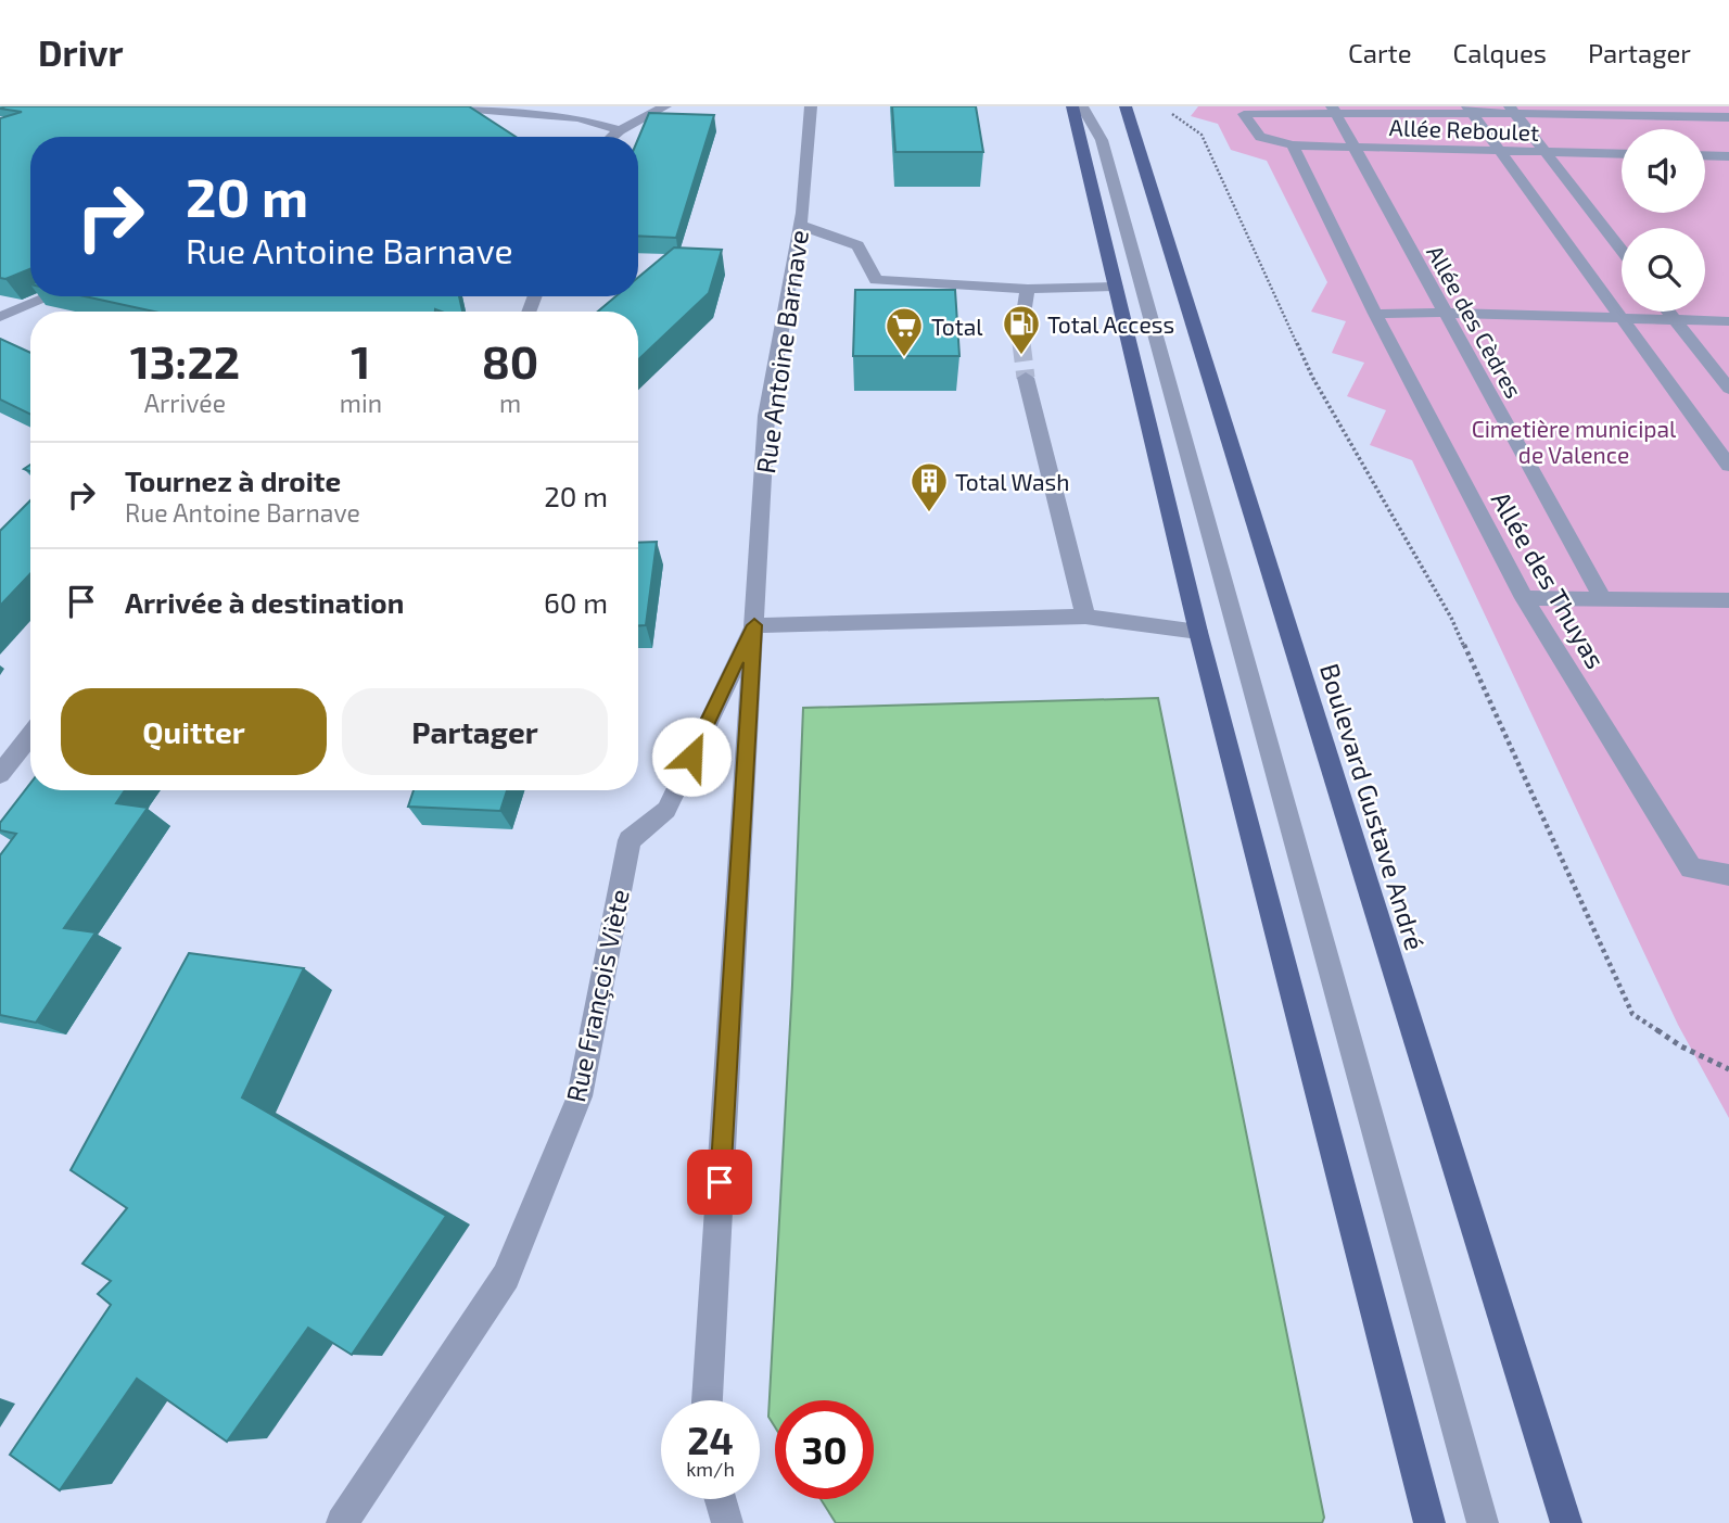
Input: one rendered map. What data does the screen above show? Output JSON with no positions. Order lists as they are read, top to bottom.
{
  "streets": {
    "main road": ["Boulevard Gustave André"],
    "street": [
      "Allée Reboulet",
      "Allée des Cèdres",
      "Rue Antoine Barnave",
      "Allée des Thuyas",
      "Rue François Viète"
    ]
  },
  "crossings": [
    ["Allée Reboulet", "Allée des Cèdres"],
    ["Allée Reboulet", "Allée des Thuyas"],
    ["Rue Antoine Barnave", "Rue François Viète"]
  ],
  "parks": ["Cimetière municipal de Valence"],
  "places": {
    "fuel station": ["Total Access"],
    "supermarket": ["Total"],
    "building": ["Total Wash"]
  },
  "page": {
    "header": "Drivr",
    "nav": ["Carte", "Calques", "Partager"],
    "turn": ["20 m", "Rue Antoine Barnave"],
    "eta": [
      "13:22",
      "Arrivée",
      "1",
      "min",
      "80",
      "m"
    ],
    "list": [
      {
        "name": "Tournez à droite",
        "note": "Rue Antoine Barnave",
        "value": "20 m"
      },
      {
        "name": "Arrivée à destination",
        "value": "60 m"
      }
    ],
    "buttons": ["Quitter", "Partager"],
    "speed": "24 km/h",
    "limit": "30"
  }
}
